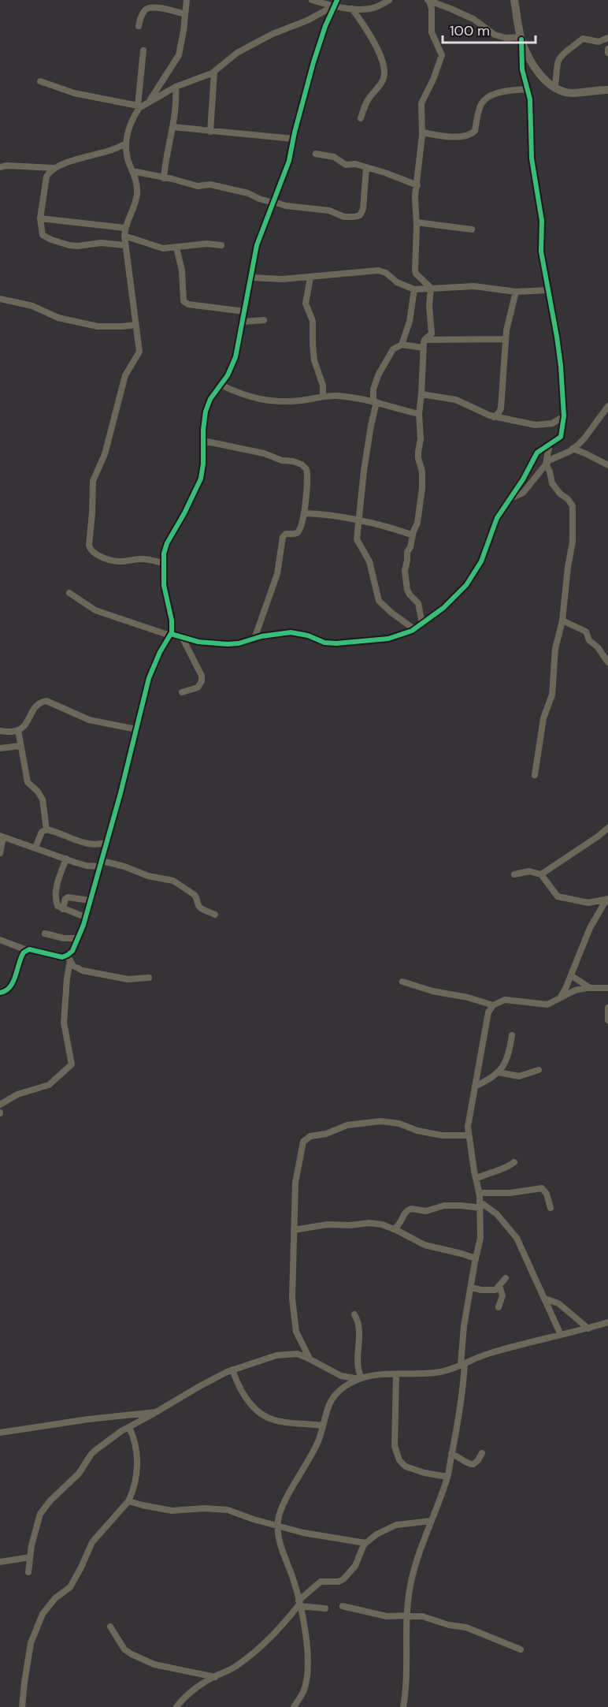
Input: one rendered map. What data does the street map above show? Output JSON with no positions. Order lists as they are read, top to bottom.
{
  "scale_bar": "100 m"
}
